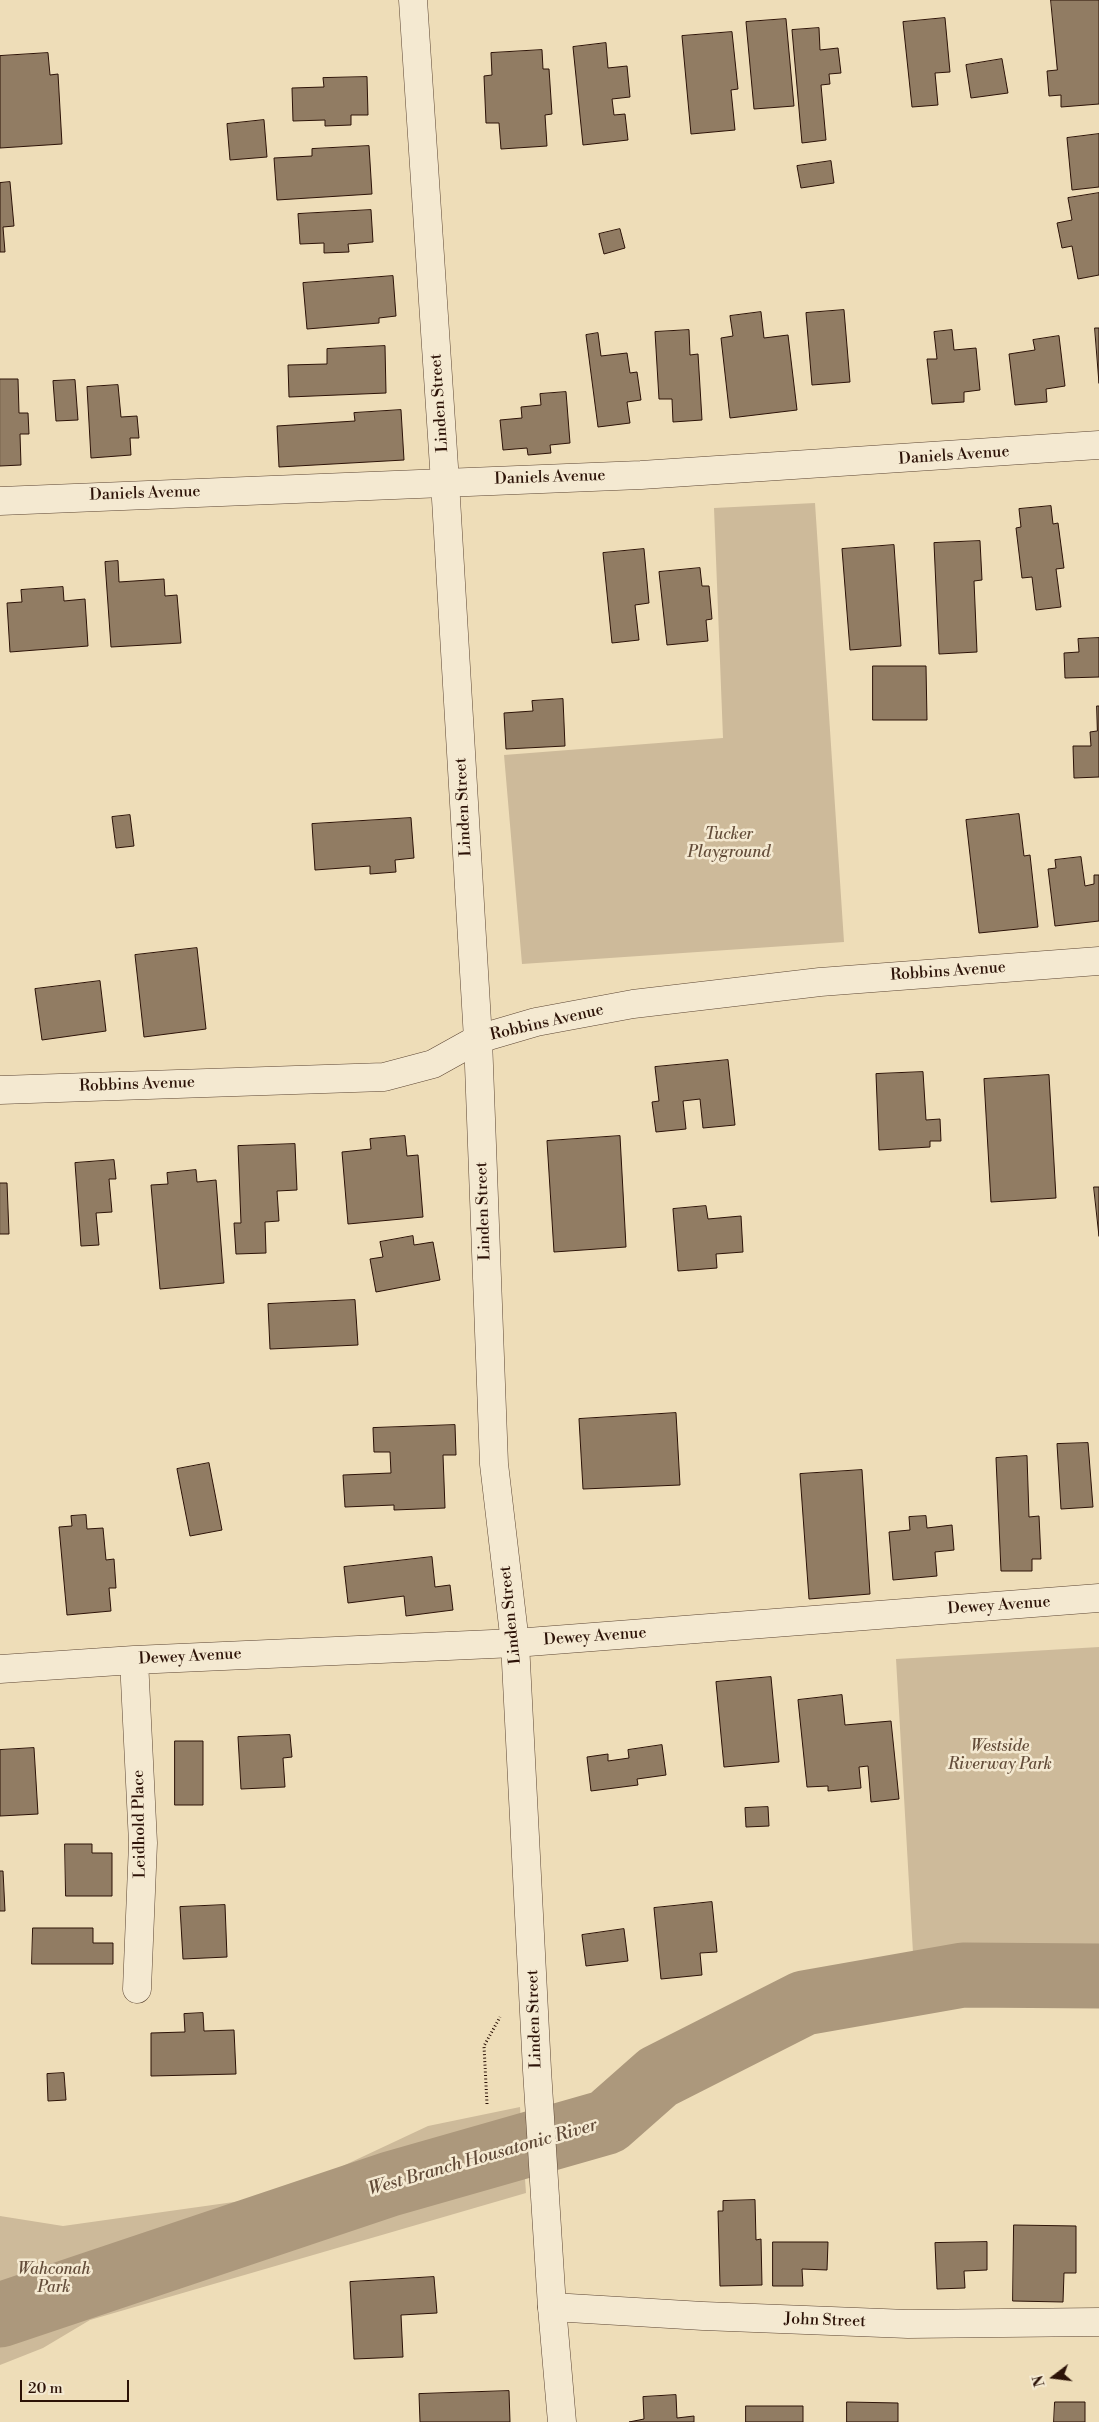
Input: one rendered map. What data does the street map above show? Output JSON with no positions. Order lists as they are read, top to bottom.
{
  "streets": {
    "street": [
      "Linden Street",
      "Daniels Avenue",
      "Robbins Avenue",
      "Dewey Avenue",
      "Leidhold Place",
      "John Street"
    ]
  },
  "crossings": [
    ["Linden Street", "Daniels Avenue"],
    ["Linden Street", "Robbins Avenue"],
    ["Linden Street", "Dewey Avenue"],
    ["Linden Street", "John Street"],
    ["Dewey Avenue", "Leidhold Place"]
  ],
  "water": ["West Branch Housatonic River"],
  "parks": ["Tucker Playground", "Westside Riverway Park", "Wahconah Park"],
  "scale_bar": "20 m",
  "north": "left"
}
